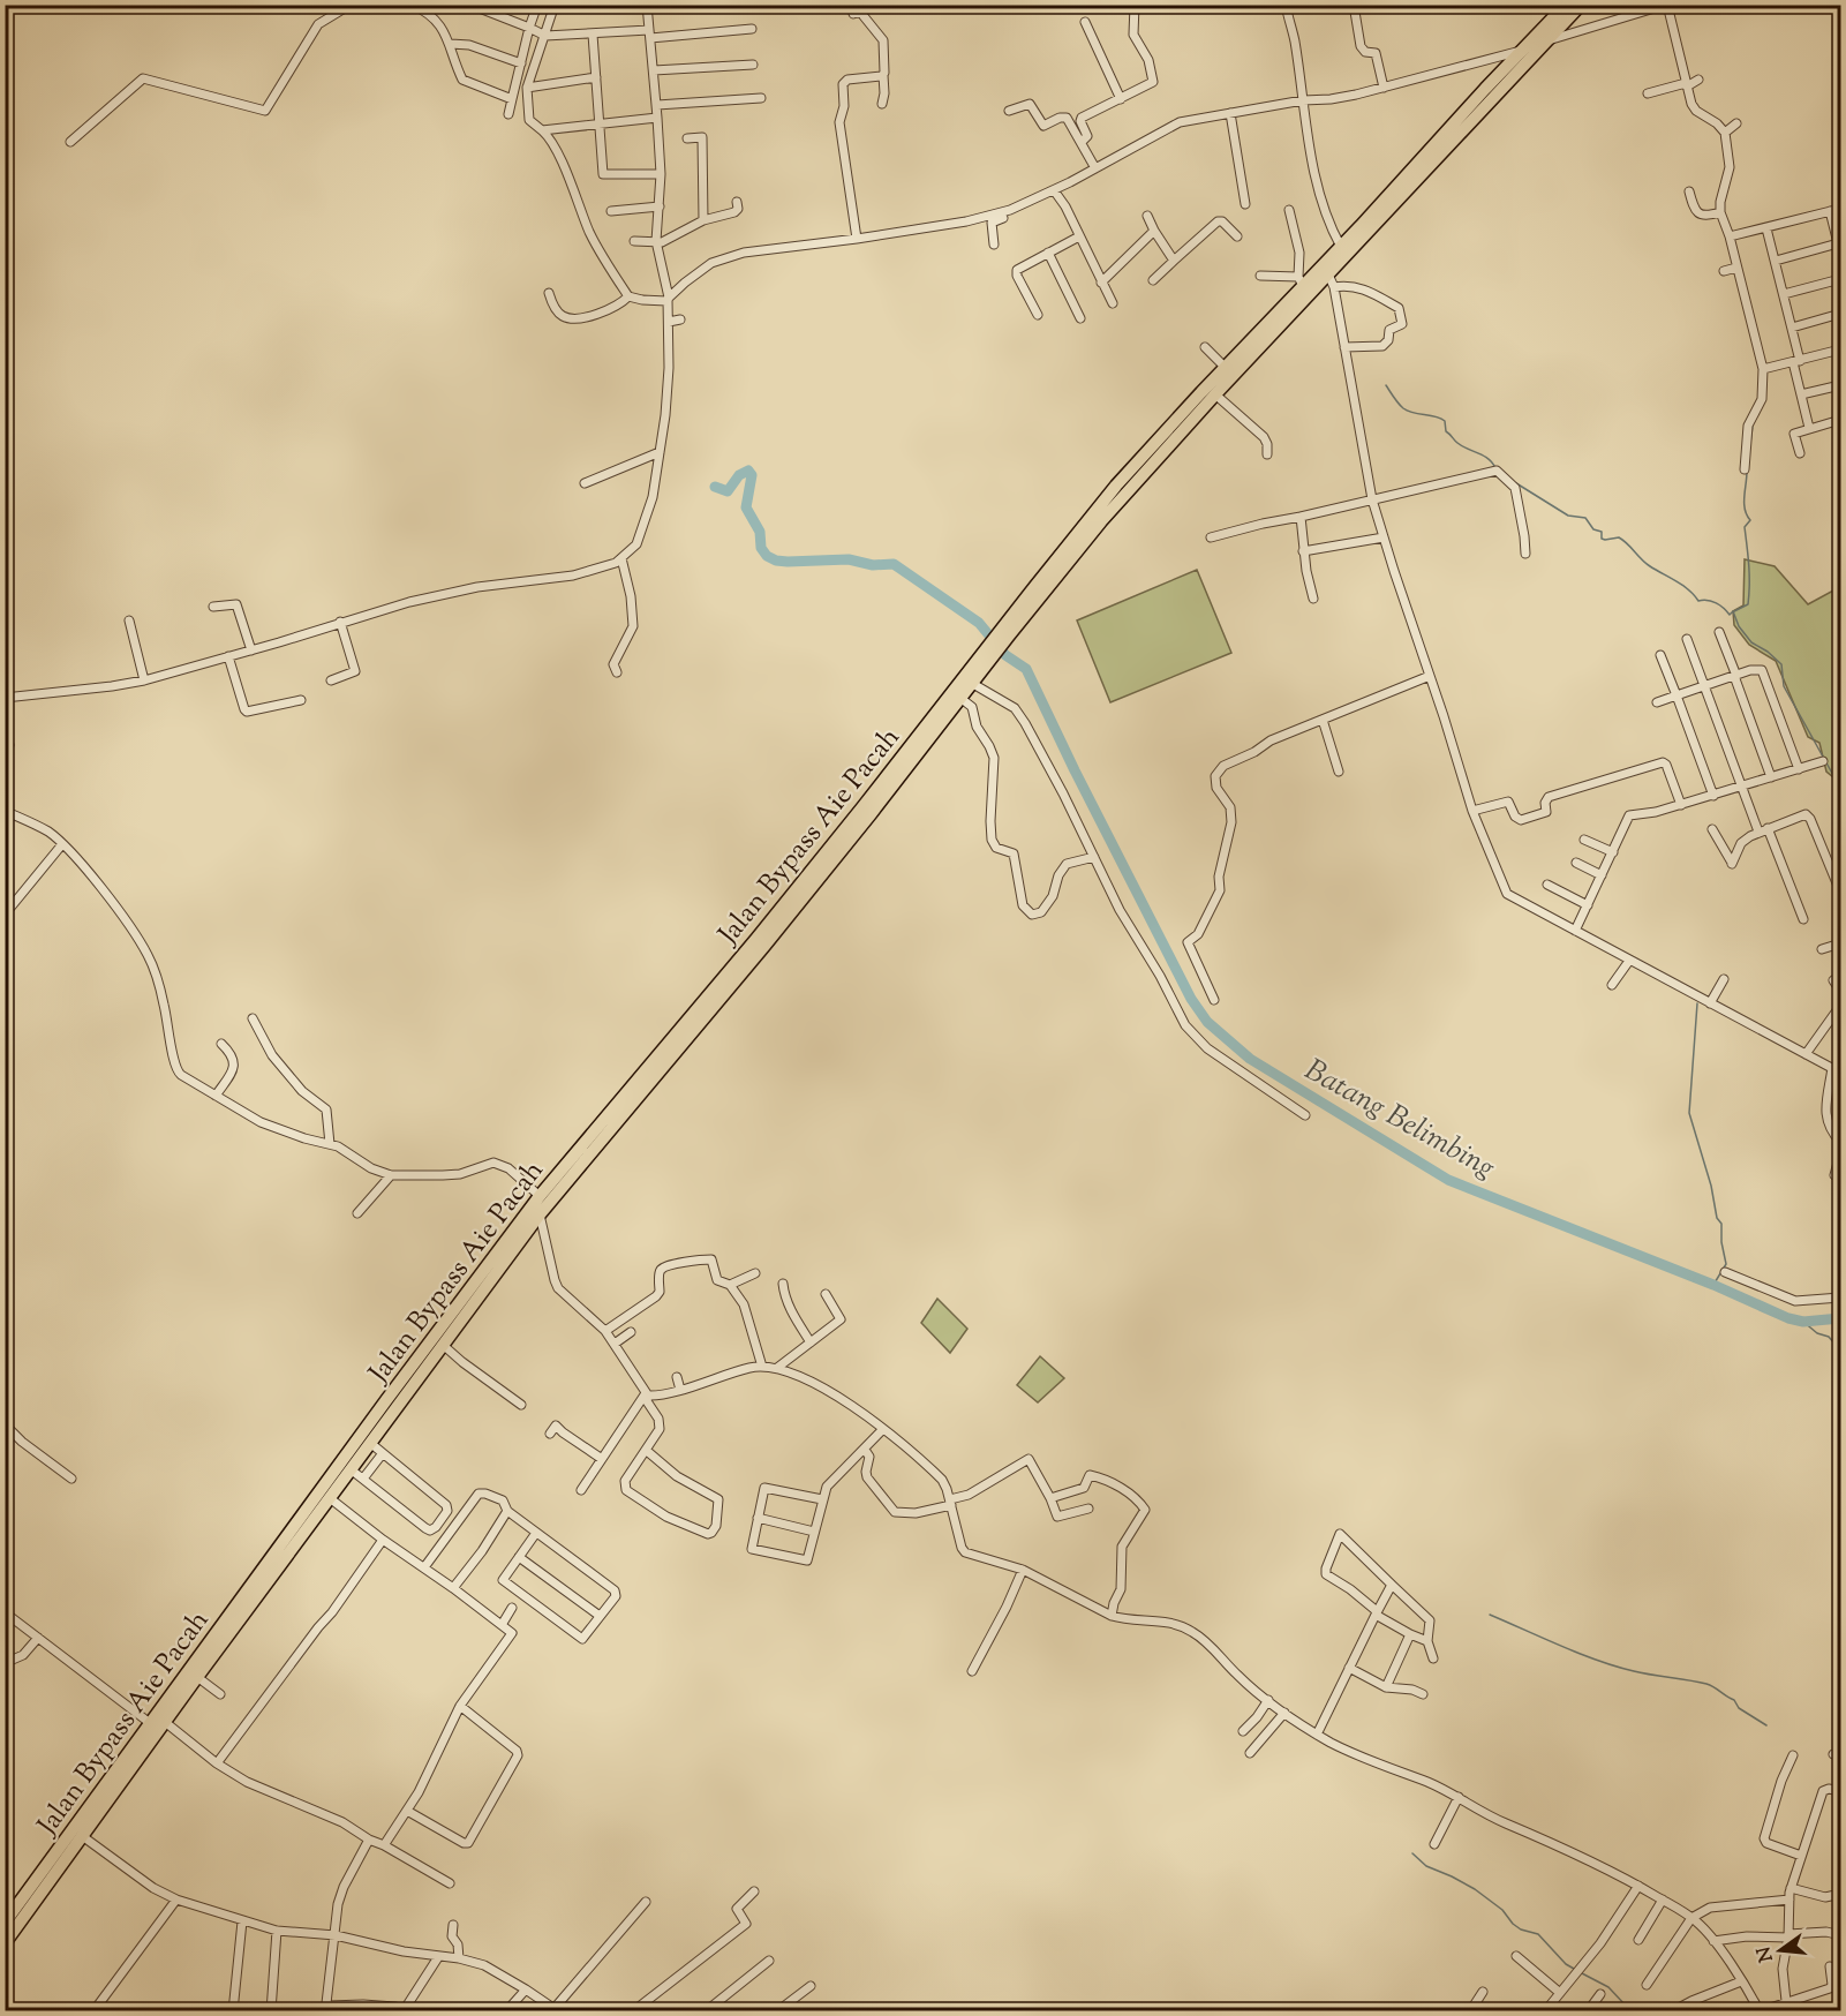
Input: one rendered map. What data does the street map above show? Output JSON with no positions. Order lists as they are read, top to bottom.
{
  "streets": {
    "highway": ["Jalan Bypass Aie Pacah"]
  },
  "water": ["Batang Belimbing"],
  "north": "left"
}
